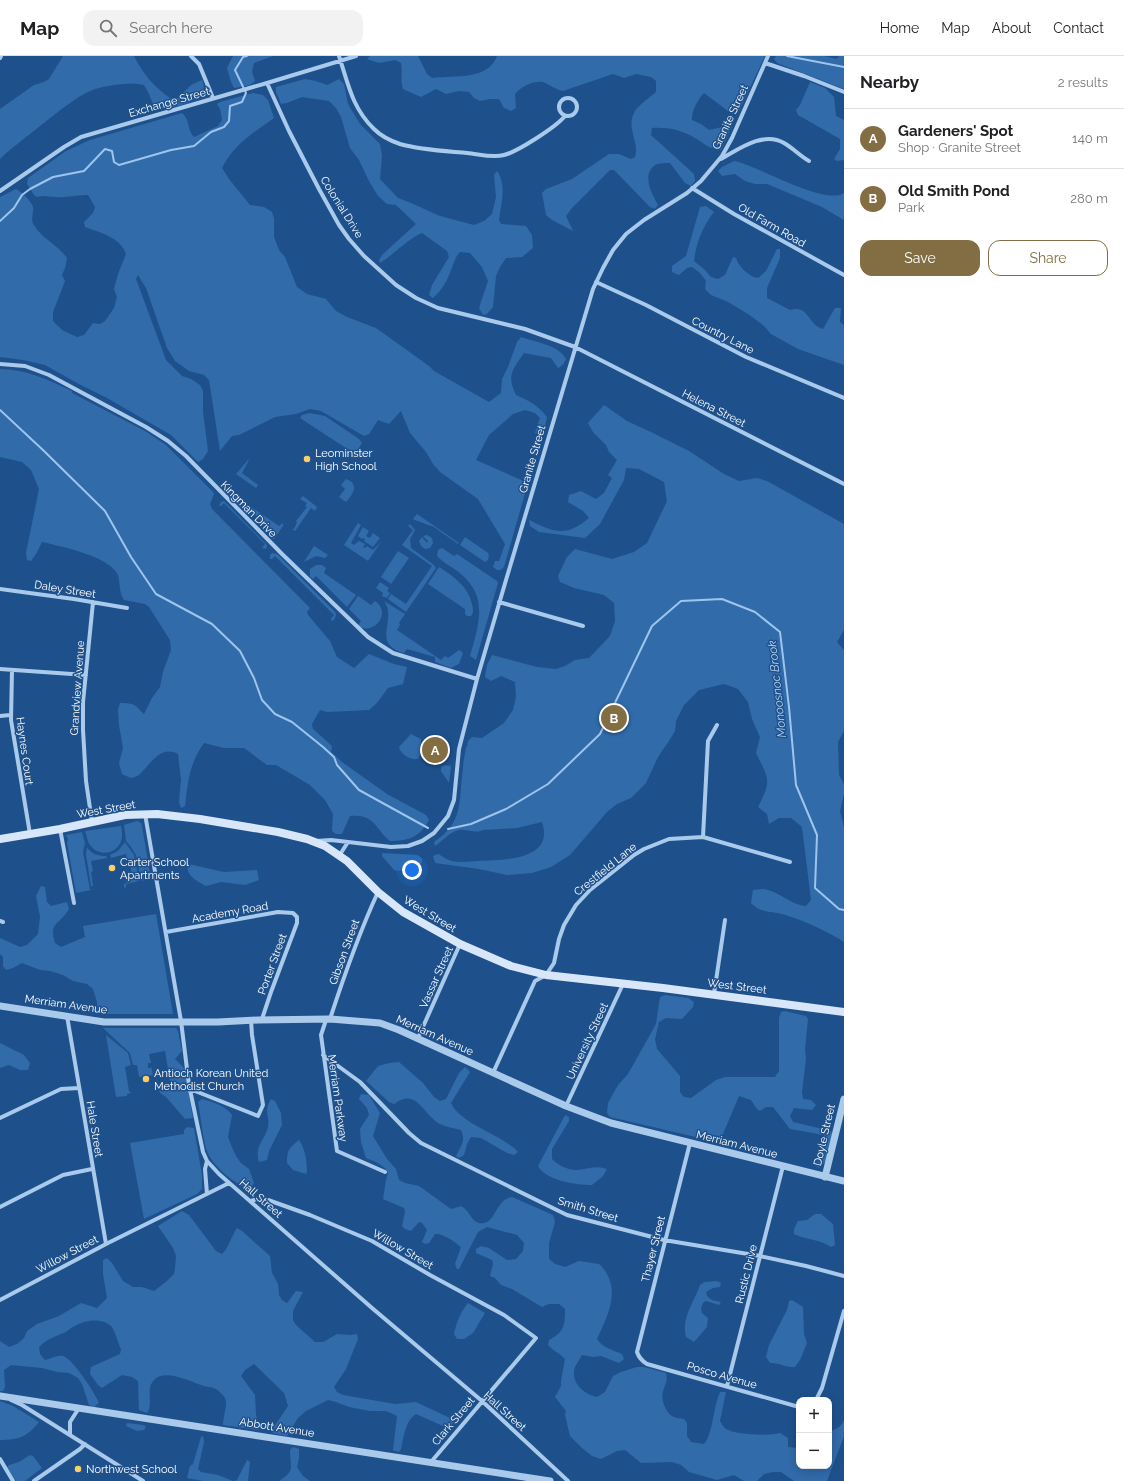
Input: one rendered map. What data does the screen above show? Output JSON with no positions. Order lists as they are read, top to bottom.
{
  "streets": {
    "main road": ["West Street"],
    "street": [
      "Exchange Street",
      "Granite Street",
      "Colonial Drive",
      "Old Farm Road",
      "Country Lane",
      "Helena Street",
      "Kingman Drive",
      "Daley Street",
      "Grandview Avenue",
      "Haynes Court",
      "Crestfield Lane",
      "Academy Road",
      "Gibson Street",
      "Porter Street",
      "Vassar Street",
      "Merriam Avenue",
      "University Street",
      "Merriam Parkway",
      "Hale Street",
      "Doyle Street",
      "Hall Street",
      "Smith Street",
      "Willow Street",
      "Thayer Street",
      "Rustic Drive",
      "Posco Avenue",
      "Clark Street",
      "Abbott Avenue"
    ]
  },
  "crossings": [
    ["Exchange Street", "Colonial Drive"],
    ["Granite Street", "Colonial Drive"],
    ["Granite Street", "Old Farm Road"],
    ["Granite Street", "Country Lane"],
    ["Granite Street", "Helena Street"],
    ["Granite Street", "Kingman Drive"],
    ["Granite Street", "West Street"],
    ["Colonial Drive", "Helena Street"],
    ["Daley Street", "Grandview Avenue"],
    ["Grandview Avenue", "West Street"],
    ["Haynes Court", "West Street"],
    ["West Street", "Crestfield Lane"],
    ["West Street", "Gibson Street"],
    ["West Street", "Vassar Street"],
    ["West Street", "University Street"],
    ["West Street", "Hall Street"],
    ["Academy Road", "Porter Street"],
    ["Academy Road", "Hall Street"],
    ["Gibson Street", "Merriam Avenue"],
    ["Gibson Street", "Merriam Parkway"],
    ["Porter Street", "Merriam Avenue"],
    ["Vassar Street", "Merriam Avenue"],
    ["Merriam Avenue", "University Street"],
    ["Merriam Avenue", "Merriam Parkway"],
    ["Merriam Avenue", "Hale Street"],
    ["Merriam Avenue", "Doyle Street"],
    ["Merriam Avenue", "Hall Street"],
    ["Merriam Avenue", "Thayer Street"],
    ["Merriam Avenue", "Rustic Drive"],
    ["Merriam Parkway", "Smith Street"],
    ["Hale Street", "Willow Street"],
    ["Hall Street", "Willow Street"],
    ["Hall Street", "Clark Street"],
    ["Smith Street", "Thayer Street"],
    ["Smith Street", "Rustic Drive"],
    ["Willow Street", "Clark Street"],
    ["Thayer Street", "Posco Avenue"],
    ["Rustic Drive", "Posco Avenue"],
    ["Clark Street", "Abbott Avenue"]
  ],
  "water": ["Monoosnoc Brook"],
  "places": [
    "Leominster High School",
    "Carter School Apartments",
    "Antioch Korean United Methodist Church",
    "Northwest School"
  ],
  "page": {
    "header": "Map",
    "search": "Search here",
    "nav": [
      "Home",
      "Map",
      "About",
      "Contact"
    ],
    "heading": ["Nearby", "2 results"],
    "list": [
      {
        "mark": "A",
        "name": "Gardeners' Spot",
        "note": "Shop · Granite Street",
        "value": "140 m"
      },
      {
        "mark": "B",
        "name": "Old Smith Pond",
        "note": "Park",
        "value": "280 m"
      }
    ],
    "buttons": ["Save", "Share"],
    "pins": ["B", "A"],
    "map_buttons": ["+", "−"]
  }
}
